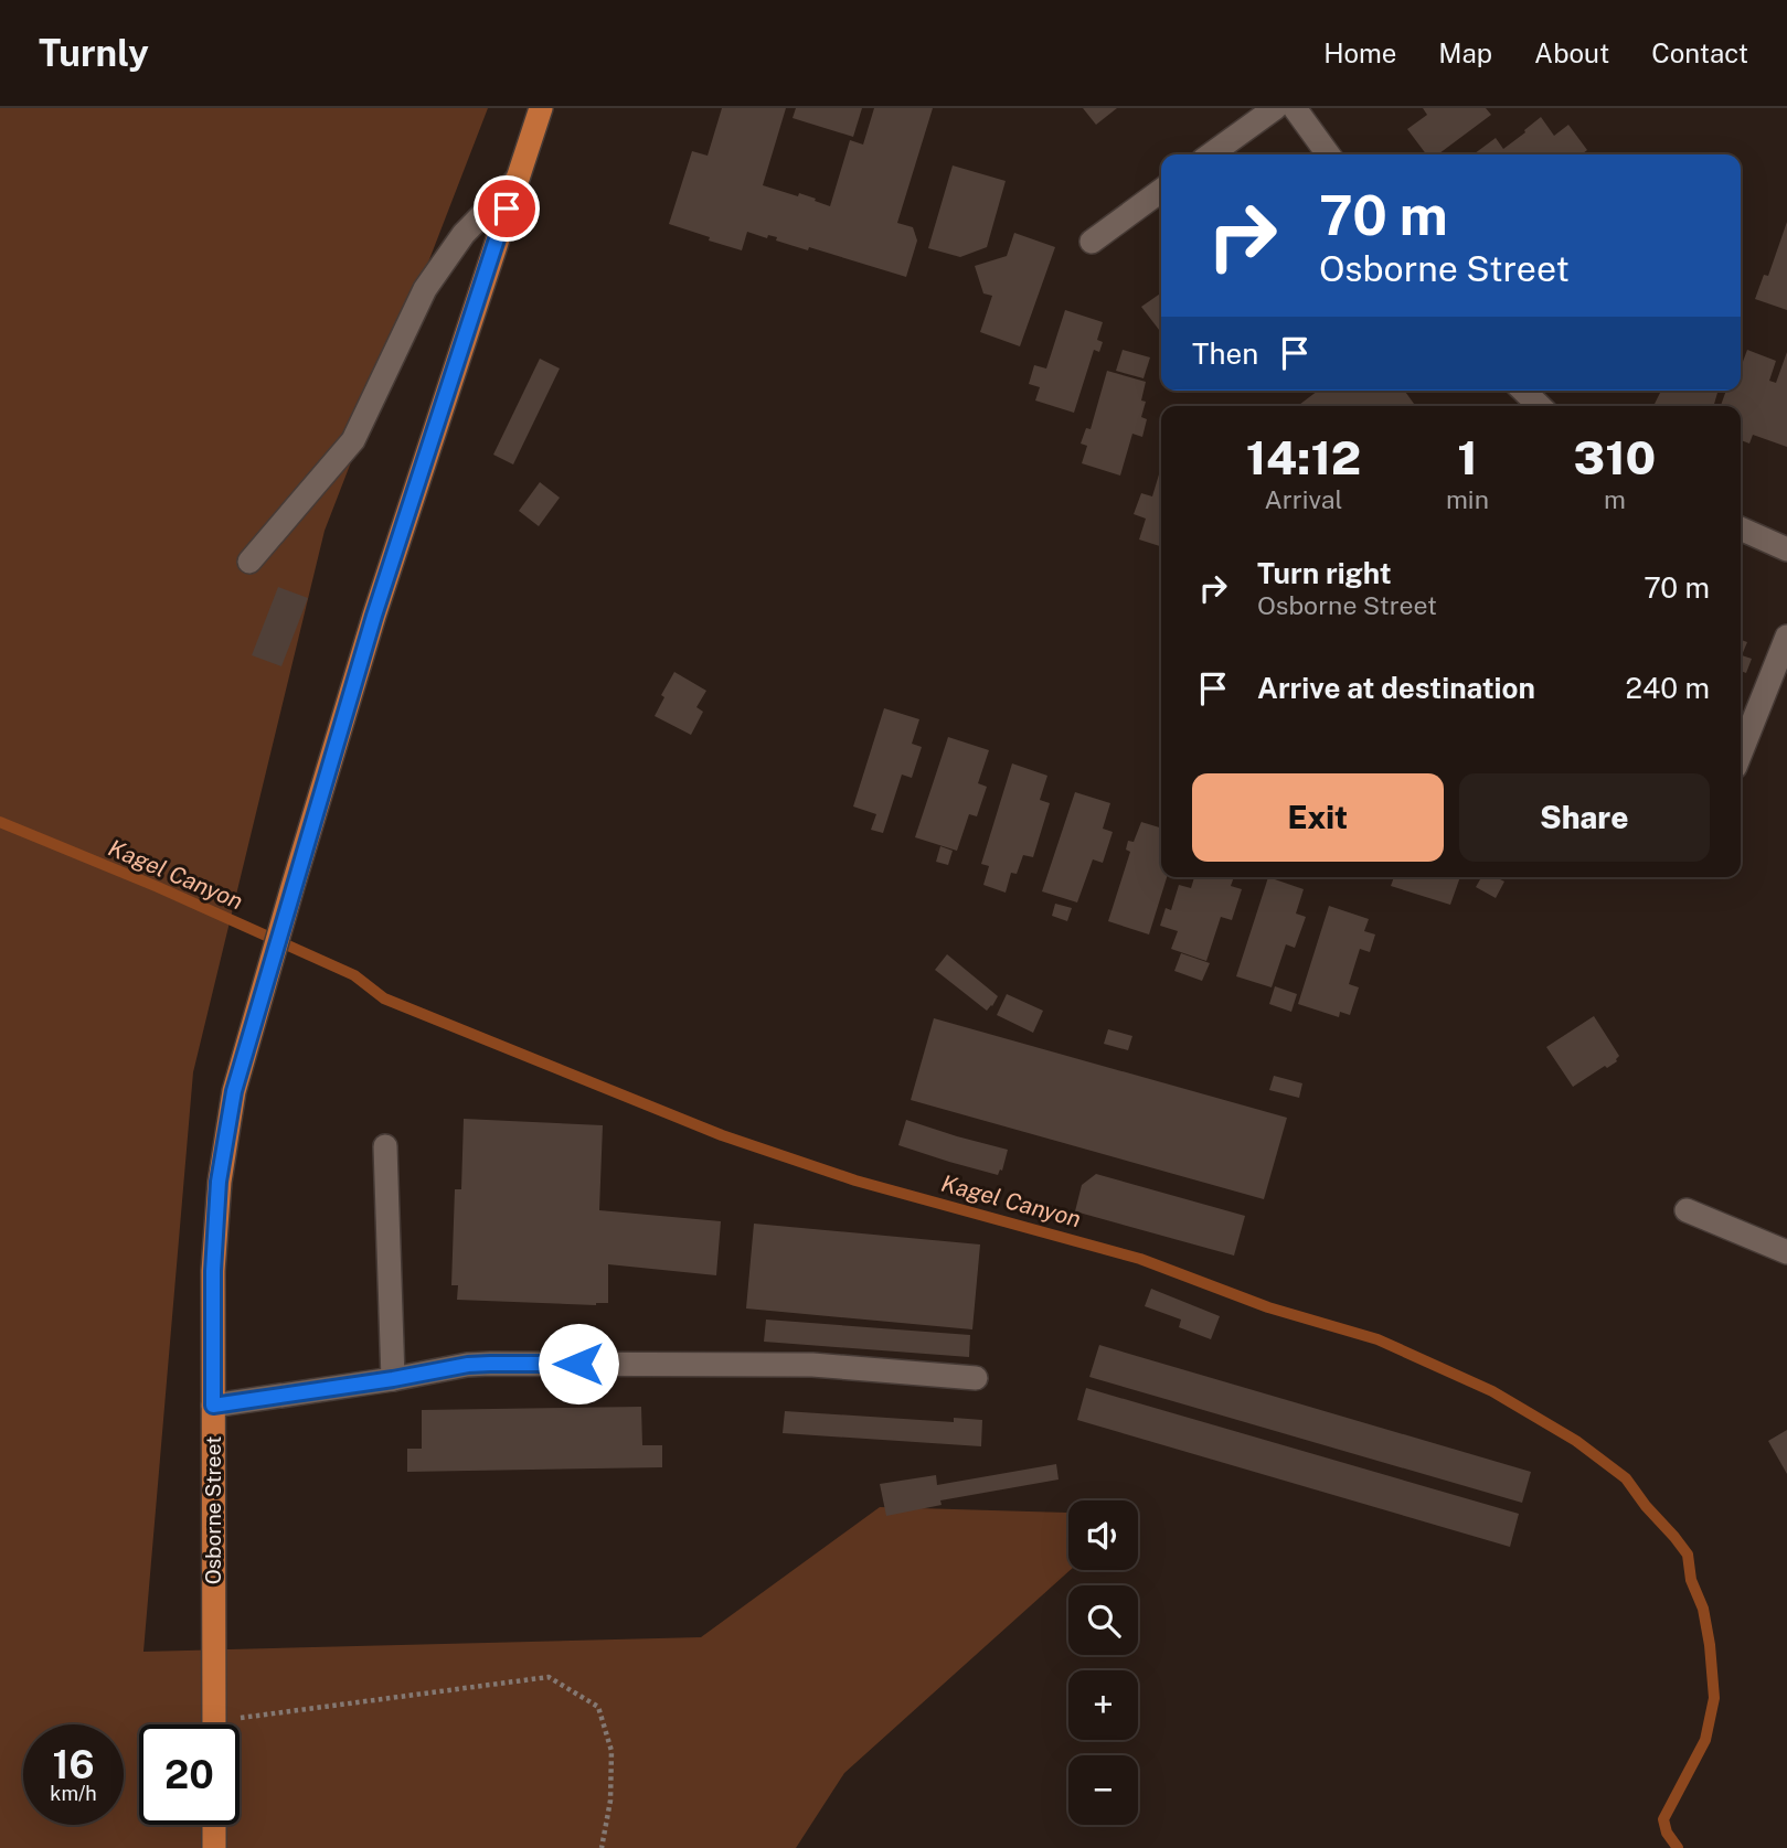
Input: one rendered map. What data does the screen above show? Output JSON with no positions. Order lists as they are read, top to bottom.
{
  "streets": {
    "main road": ["Osborne Street"]
  },
  "water": ["Kagel Canyon"],
  "page": {
    "header": "Turnly",
    "nav": [
      "Home",
      "Map",
      "About",
      "Contact"
    ],
    "turn": ["70 m", "Osborne Street"],
    "then": "Then",
    "eta": [
      "14:12",
      "Arrival",
      "1",
      "min",
      "310",
      "m"
    ],
    "list": [
      {
        "name": "Turn right",
        "note": "Osborne Street",
        "value": "70 m"
      },
      {
        "name": "Arrive at destination",
        "value": "240 m"
      }
    ],
    "buttons": ["Exit", "Share"],
    "map_buttons": ["+", "−"],
    "speed": "16 km/h",
    "limit": "20"
  }
}
